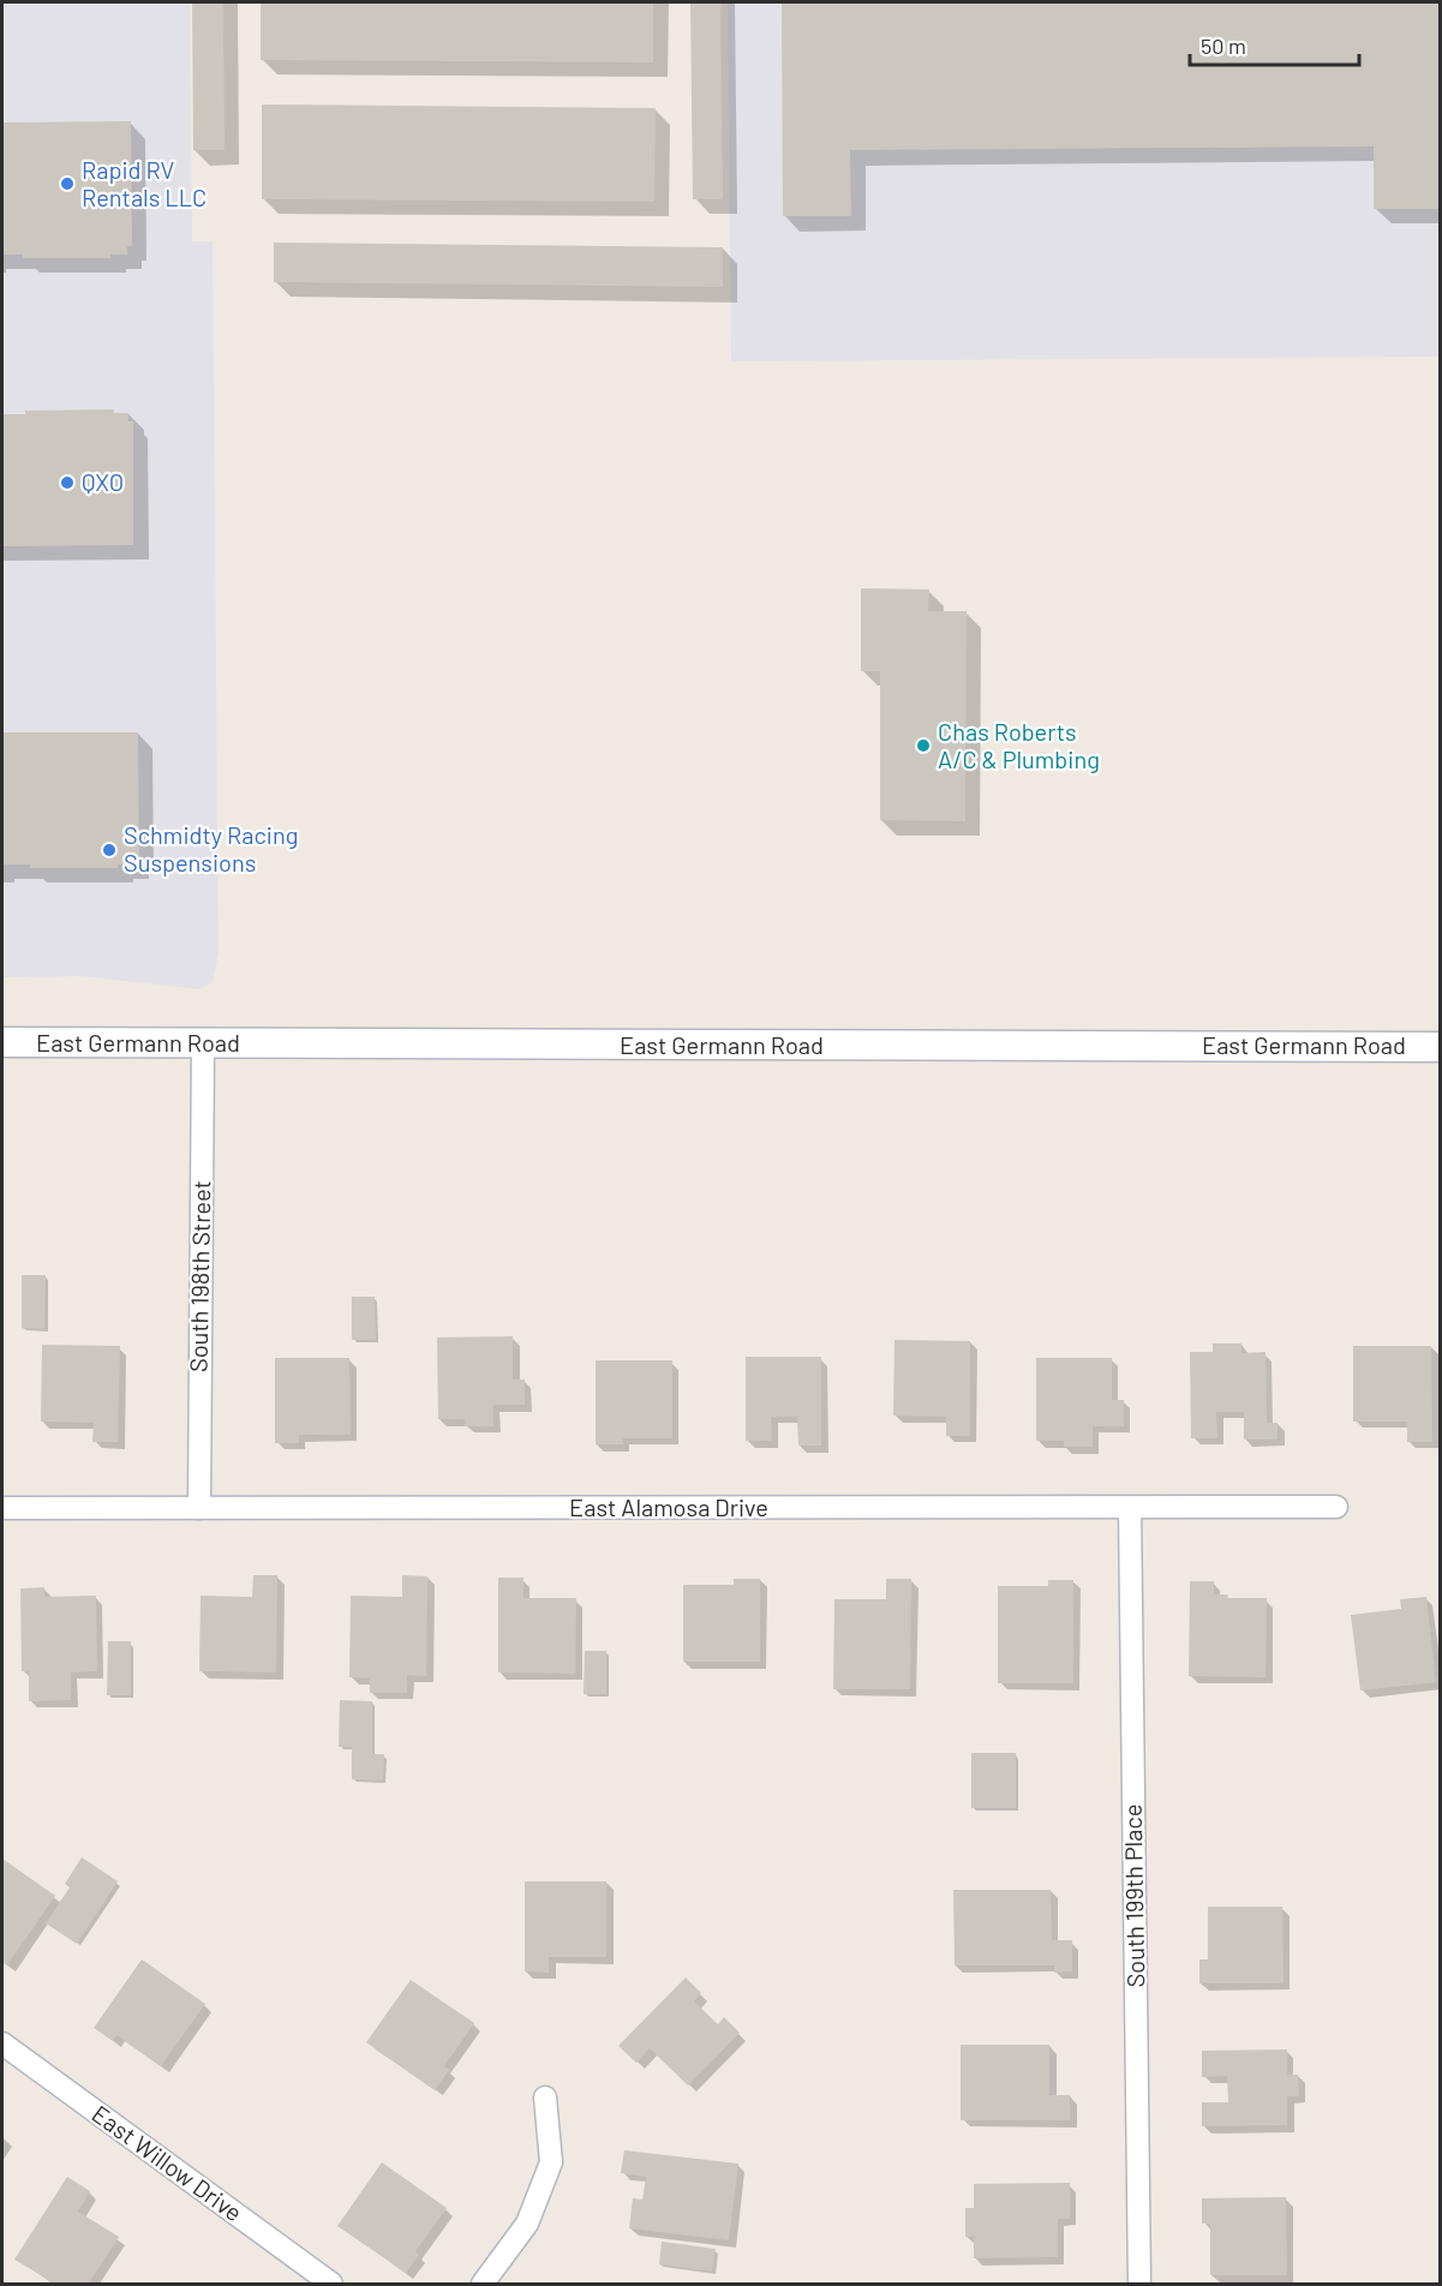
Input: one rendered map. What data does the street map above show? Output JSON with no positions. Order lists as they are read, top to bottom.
{
  "streets": {
    "street": [
      "East Germann Road",
      "South 198th Street",
      "East Alamosa Drive",
      "South 199th Place",
      "East Willow Drive"
    ]
  },
  "crossings": [
    ["East Germann Road", "South 198th Street"],
    ["South 198th Street", "East Alamosa Drive"],
    ["East Alamosa Drive", "South 199th Place"]
  ],
  "places": [
    "Rapid RV Rentals LLC",
    "QXO",
    "Chas Roberts A/C & Plumbing",
    "Schmidty Racing Suspensions"
  ],
  "scale_bar": "50 m"
}
